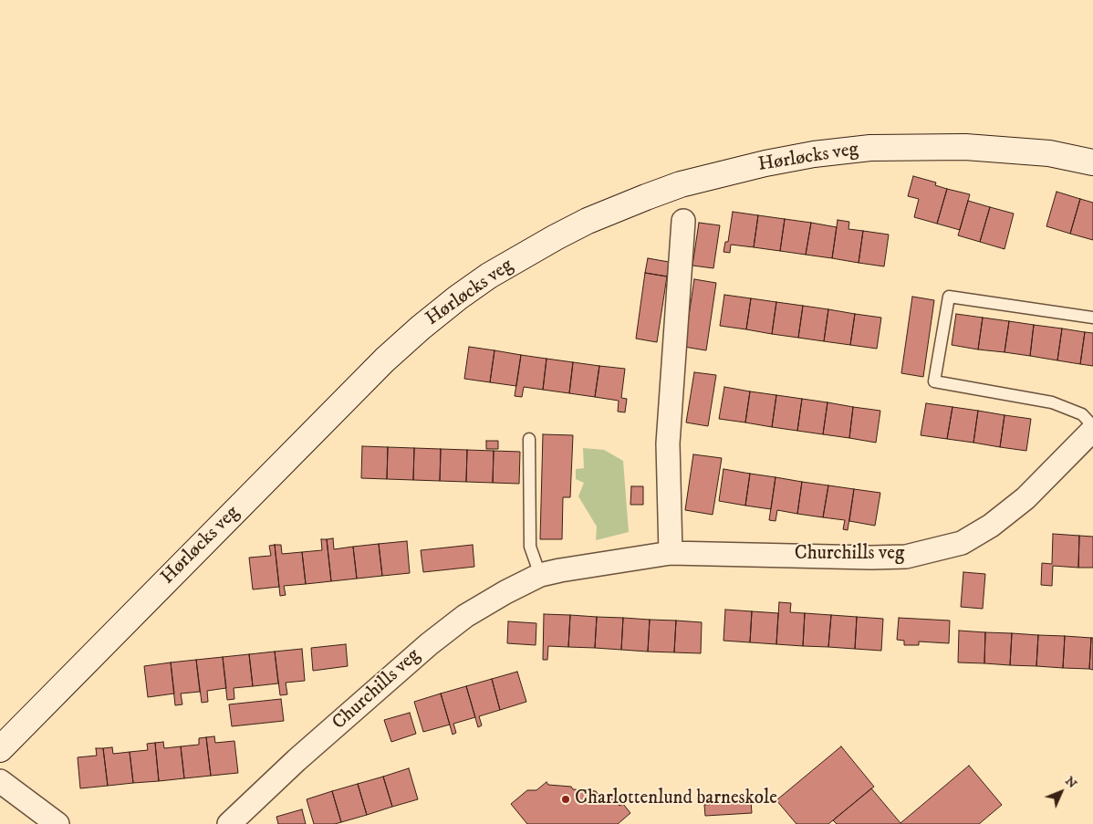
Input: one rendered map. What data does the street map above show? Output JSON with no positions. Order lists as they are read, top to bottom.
{
  "streets": {
    "street": ["Hørløcks veg", "Churchills veg"]
  },
  "places": ["Charlottenlund barneskole"],
  "north": "top right"
}
